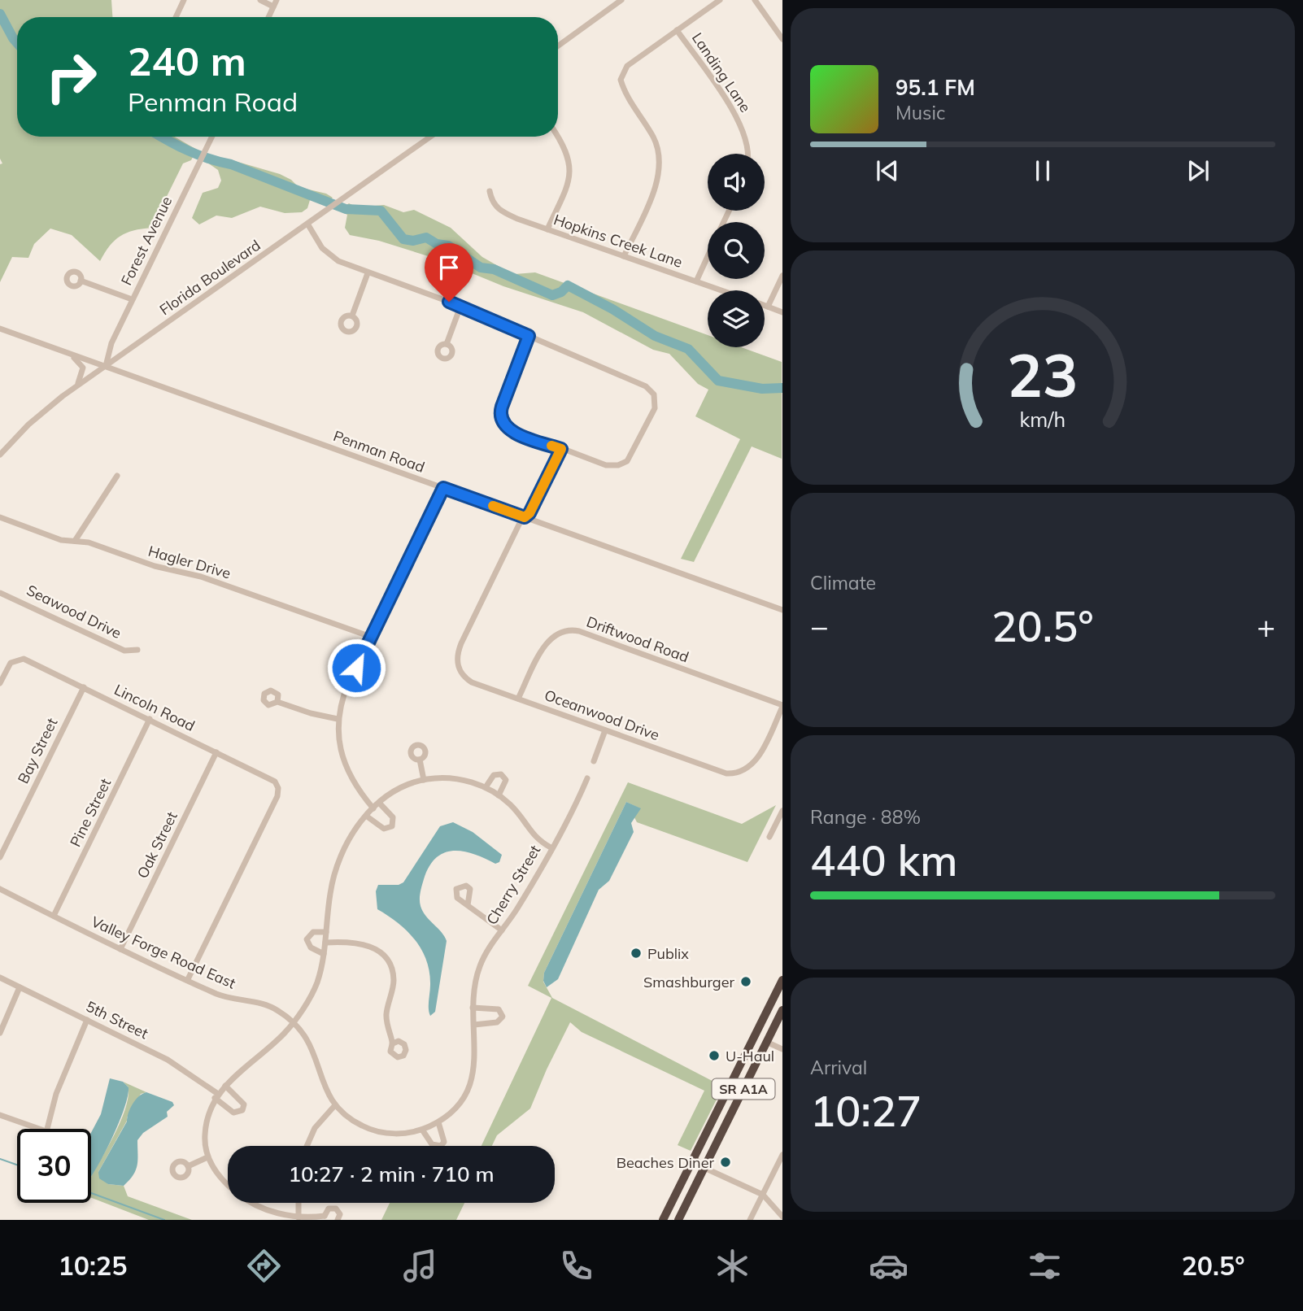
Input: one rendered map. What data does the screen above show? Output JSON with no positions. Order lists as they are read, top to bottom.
{
  "streets": {
    "highway": ["SR A1A"],
    "street": [
      "Landing Lane",
      "Forest Avenue",
      "Hopkins Creek Lane",
      "Florida Boulevard",
      "Penman Road",
      "Hagler Drive",
      "Seawood Drive",
      "Driftwood Road",
      "Lincoln Road",
      "Oceanwood Drive",
      "Bay Street",
      "Pine Street",
      "Oak Street",
      "Cherry Street",
      "Valley Forge Road East",
      "5th Street"
    ]
  },
  "crossings": [
    ["Forest Avenue", "Florida Boulevard"],
    ["Forest Avenue", "Penman Road"],
    ["Florida Boulevard", "Penman Road"],
    ["Penman Road", "Oceanwood Drive"],
    ["Driftwood Road", "Oceanwood Drive"],
    ["Lincoln Road", "Bay Street"],
    ["Lincoln Road", "Pine Street"],
    ["Lincoln Road", "Oak Street"],
    ["Lincoln Road", "Valley Forge Road East"],
    ["Pine Street", "Valley Forge Road East"],
    ["Oak Street", "Valley Forge Road East"],
    ["Cherry Street", "Valley Forge Road East"]
  ],
  "places": [
    "Publix",
    "Smashburger",
    "U-Haul",
    "Beaches Diner"
  ],
  "page": {
    "turn": ["240 m", "Penman Road"],
    "song": ["95.1 FM", "Music"],
    "tile": [
      "Climate",
      ["Range · 88%", "440 km"],
      ["Arrival", "10:27"]
    ],
    "heat": ["−", "20.5°", "+"],
    "limit": "30",
    "trip": "10:27 · 2 min · 710 m",
    "tabs": ["10:25", "20.5°"],
    "gauge": ["23", "km/h"]
  }
}
